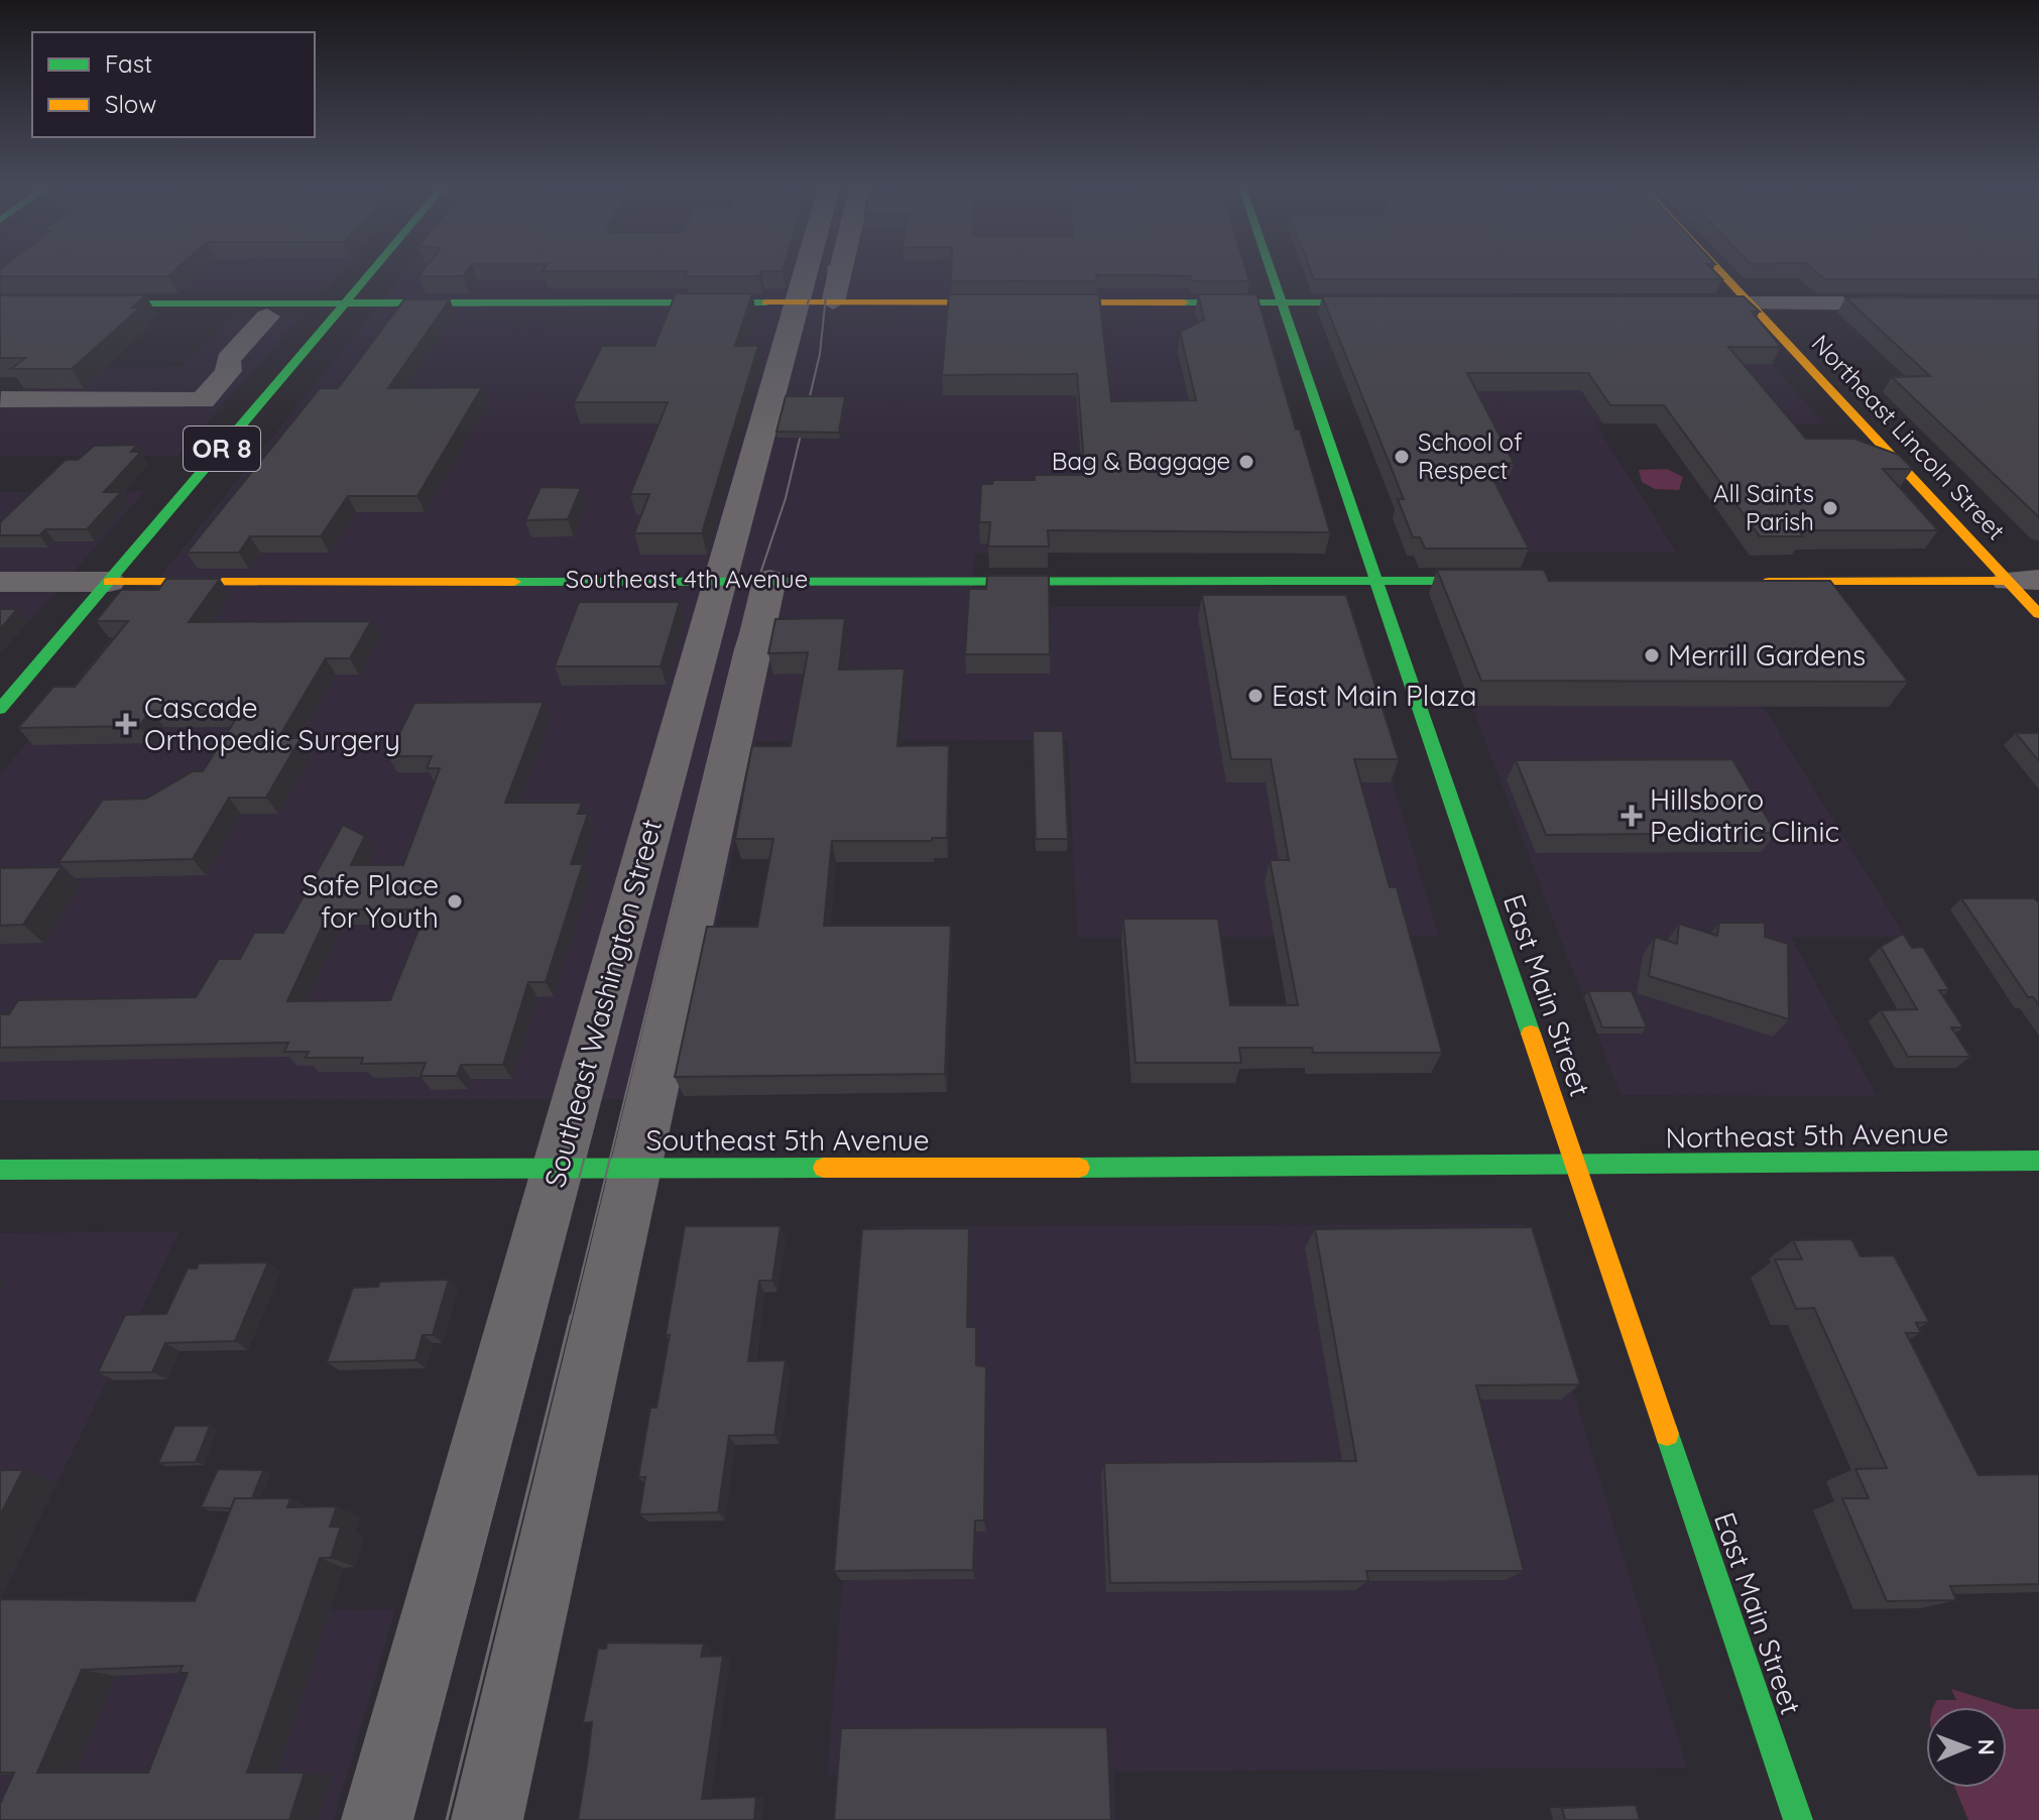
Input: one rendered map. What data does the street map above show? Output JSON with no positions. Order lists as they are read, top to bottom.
{
  "streets": {
    "main road": [
      "Northeast Lincoln Street",
      "OR 8",
      "Southeast 4th Avenue",
      "East Main Street",
      "Northeast 5th Avenue",
      "Southeast 5th Avenue"
    ],
    "street": ["Southeast Washington Street"]
  },
  "crossings": [
    ["OR 8", "Southeast 4th Avenue"],
    ["Southeast 4th Avenue", "East Main Street"],
    ["Southeast 4th Avenue", "Southeast Washington Street"],
    ["East Main Street", "Northeast 5th Avenue"],
    ["East Main Street", "Southeast 5th Avenue"],
    ["Southeast Washington Street", "Southeast 5th Avenue"],
    ["Northeast 5th Avenue", "Southeast 5th Avenue"]
  ],
  "places": {
    "other": [
      "School of Respect",
      "Bag & Baggage",
      "All Saints Parish",
      "Merrill Gardens",
      "East Main Plaza",
      "Safe Place for Youth"
    ],
    "health": ["Cascade Orthopedic Surgery", "Hillsboro Pediatric Clinic"]
  },
  "legend": ["Fast", "Slow"],
  "north": "right"
}
